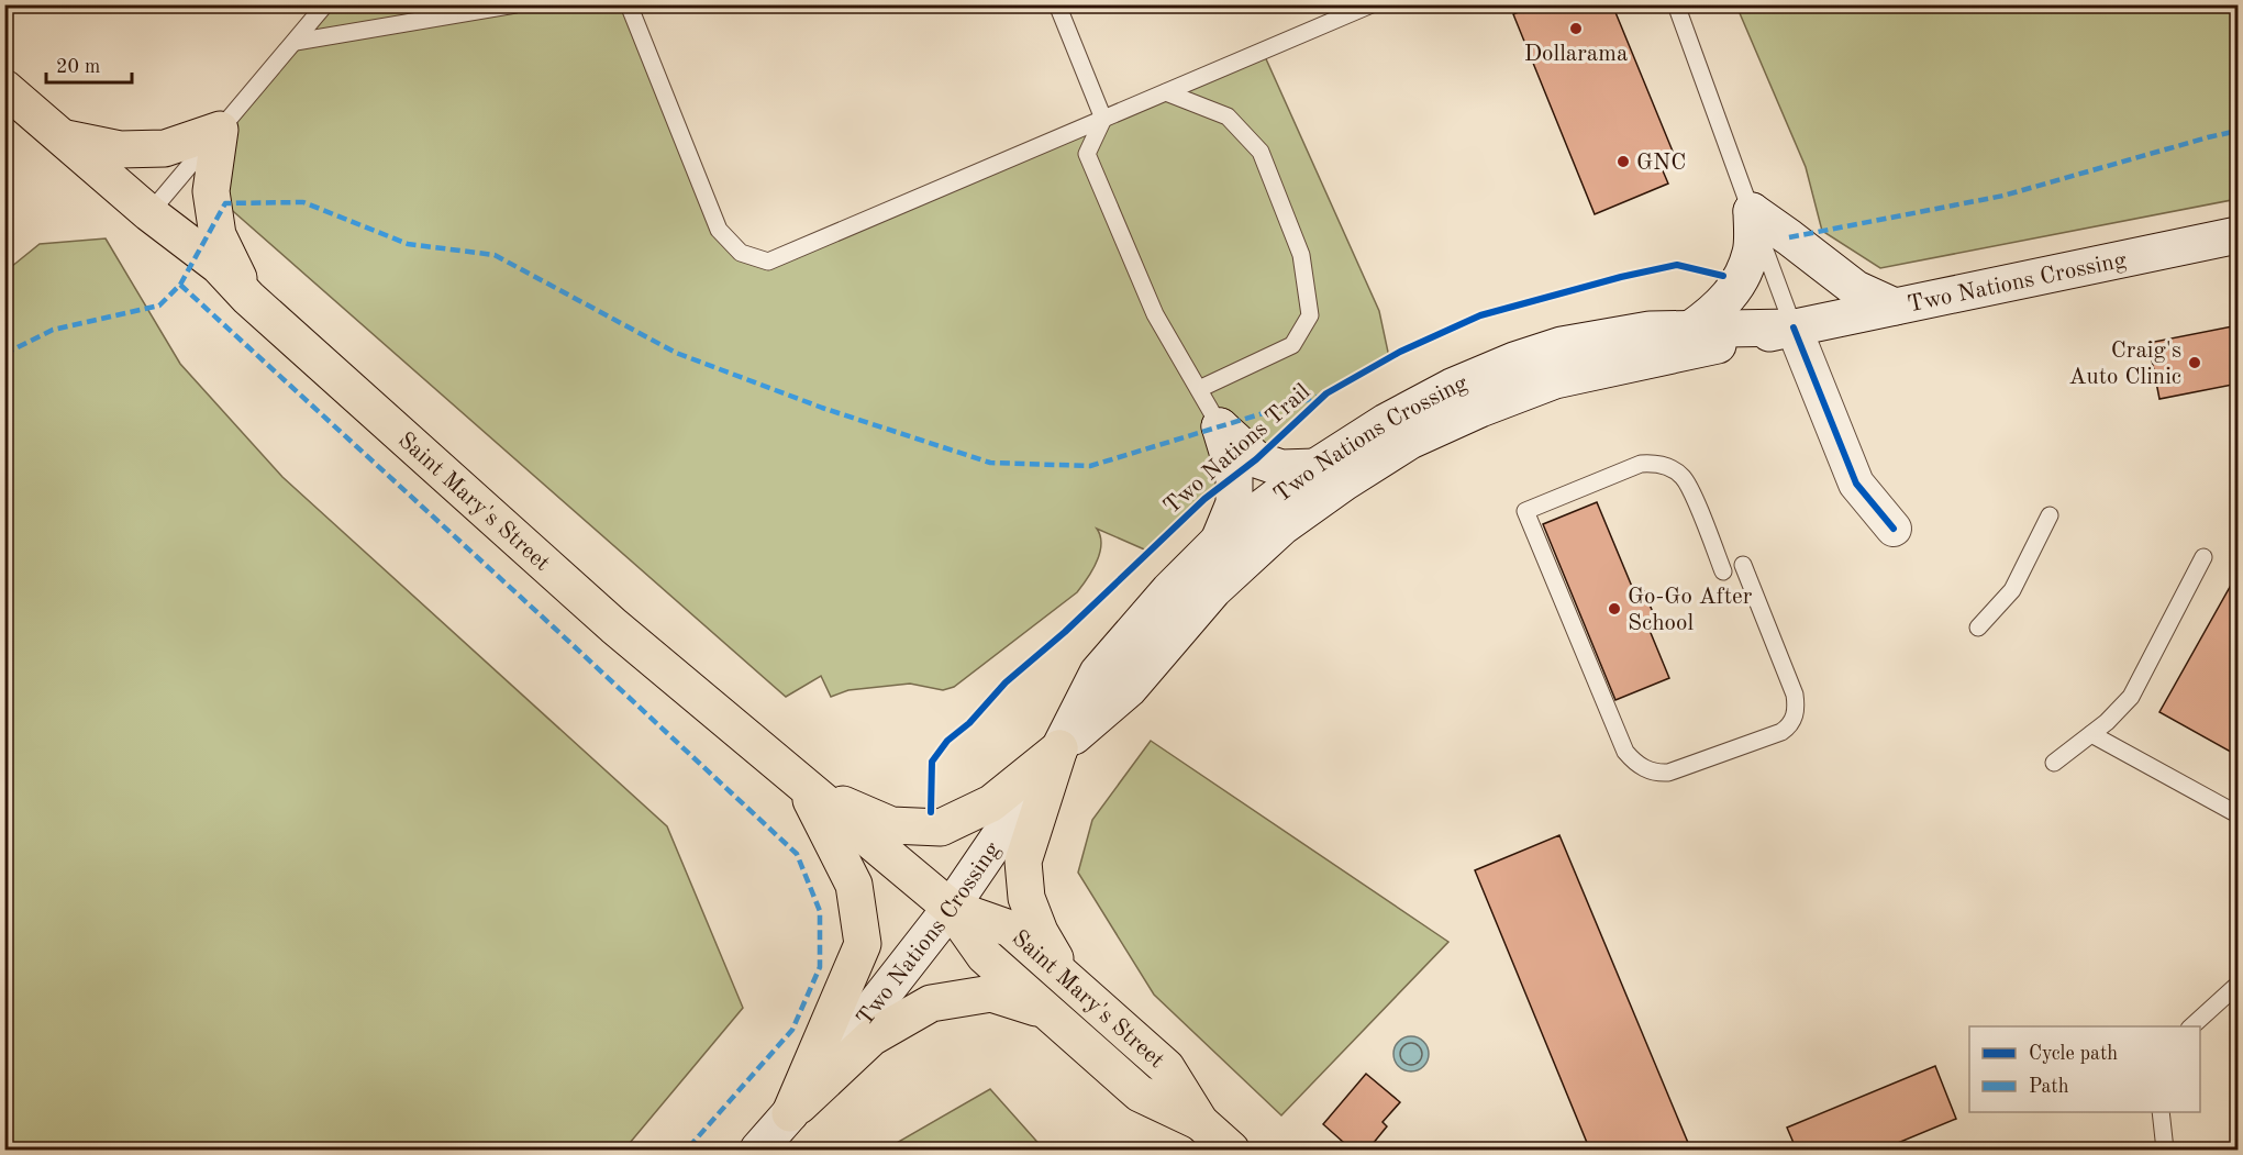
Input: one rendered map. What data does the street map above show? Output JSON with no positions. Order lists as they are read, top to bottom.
{
  "streets": {
    "main road": ["Two Nations Crossing", "Saint Mary's Street"],
    "cycle path": ["Two Nations Trail"]
  },
  "crossings": [
    ["Two Nations Crossing", "Saint Mary's Street"]
  ],
  "places": [
    "Dollarama",
    "GNC",
    "Craig's Auto Clinic",
    "Go-Go After School"
  ],
  "legend": ["Cycle path", "Path"],
  "scale_bar": "20 m"
}
